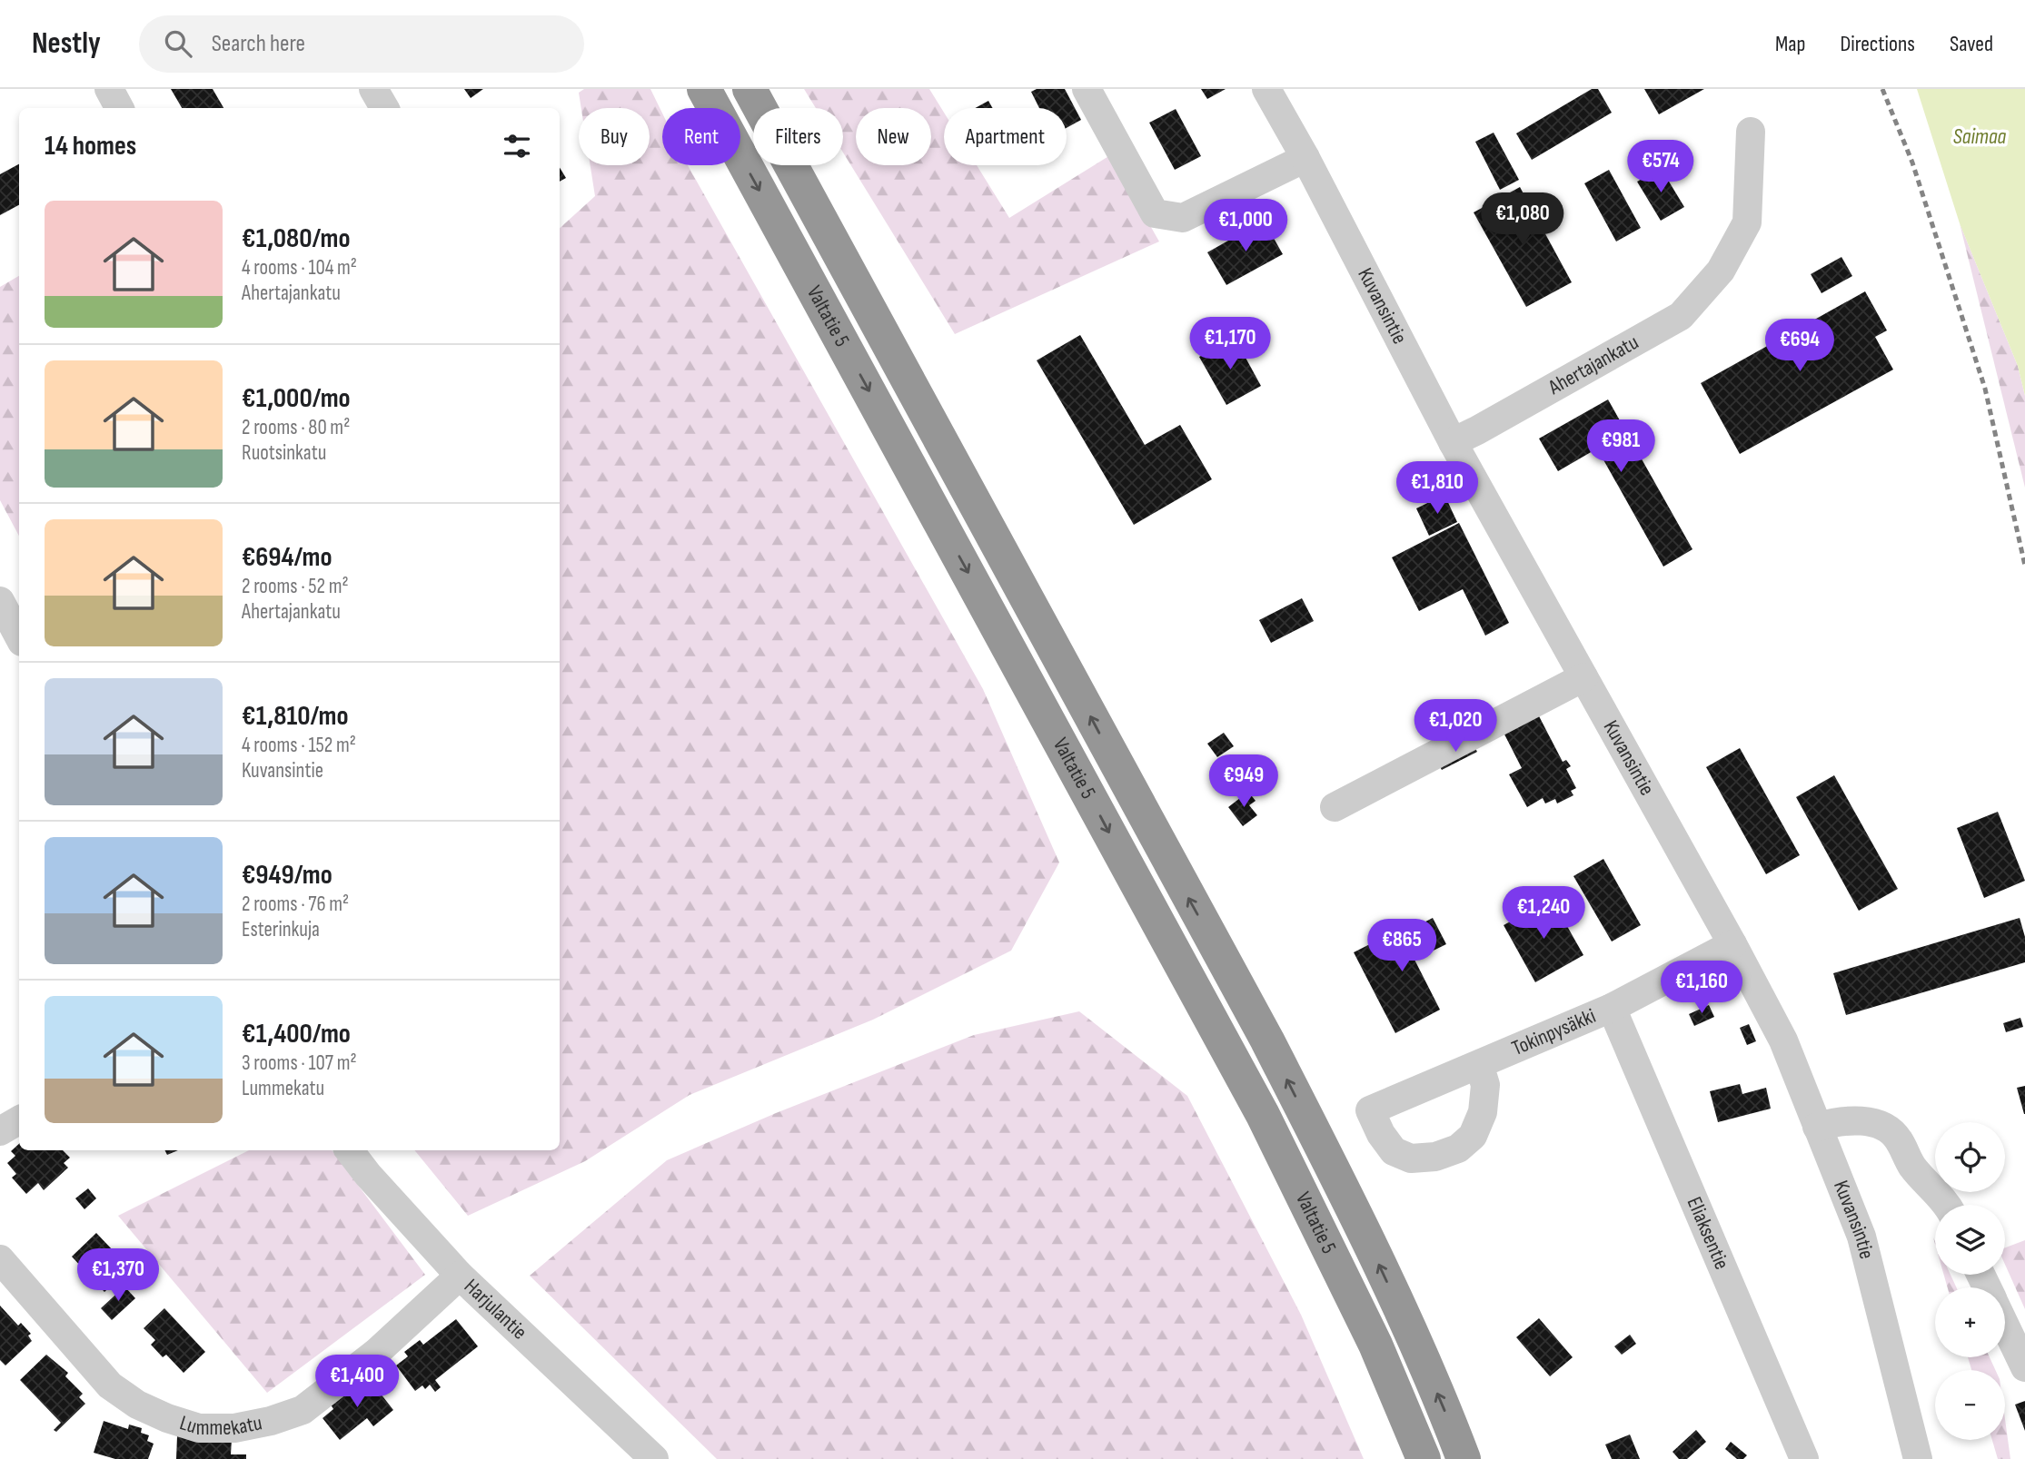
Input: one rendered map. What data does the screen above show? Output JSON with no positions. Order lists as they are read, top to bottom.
{
  "streets": {
    "highway": ["Valtatie 5"],
    "street": [
      "Kuvansintie",
      "Ahertajankatu",
      "Tokinpysäkki",
      "Eliaksentie",
      "Harjulantie",
      "Lummekatu"
    ]
  },
  "crossings": [
    ["Kuvansintie", "Ahertajankatu"],
    ["Kuvansintie", "Tokinpysäkki"],
    ["Tokinpysäkki", "Eliaksentie"],
    ["Harjulantie", "Lummekatu"]
  ],
  "water": ["Saimaa"],
  "page": {
    "header": "Nestly",
    "search": "Search here",
    "nav": ["Map", "Directions", "Saved"],
    "chip": [
      "Buy",
      "Rent",
      "Filters",
      "New",
      "Apartment"
    ],
    "heading": "14 homes",
    "price": [
      "€574",
      "€1,080",
      "€1,000",
      "€1,170",
      "€694",
      "€981",
      "€1,810",
      "€1,020",
      "€949",
      "€1,240",
      "€865",
      "€1,160",
      "€1,370",
      "€1,400"
    ],
    "list": [
      {
        "name": "€1,080/mo",
        "note": "4 rooms · 104 m² · Ahertajankatu"
      },
      {
        "name": "€1,000/mo",
        "note": "2 rooms · 80 m² · Ruotsinkatu"
      },
      {
        "name": "€694/mo",
        "note": "2 rooms · 52 m² · Ahertajankatu"
      },
      {
        "name": "€1,810/mo",
        "note": "4 rooms · 152 m² · Kuvansintie"
      },
      {
        "name": "€949/mo",
        "note": "2 rooms · 76 m² · Esterinkuja"
      },
      {
        "name": "€1,400/mo",
        "note": "3 rooms · 107 m² · Lummekatu"
      }
    ],
    "map_buttons": ["+", "−"]
  }
}
